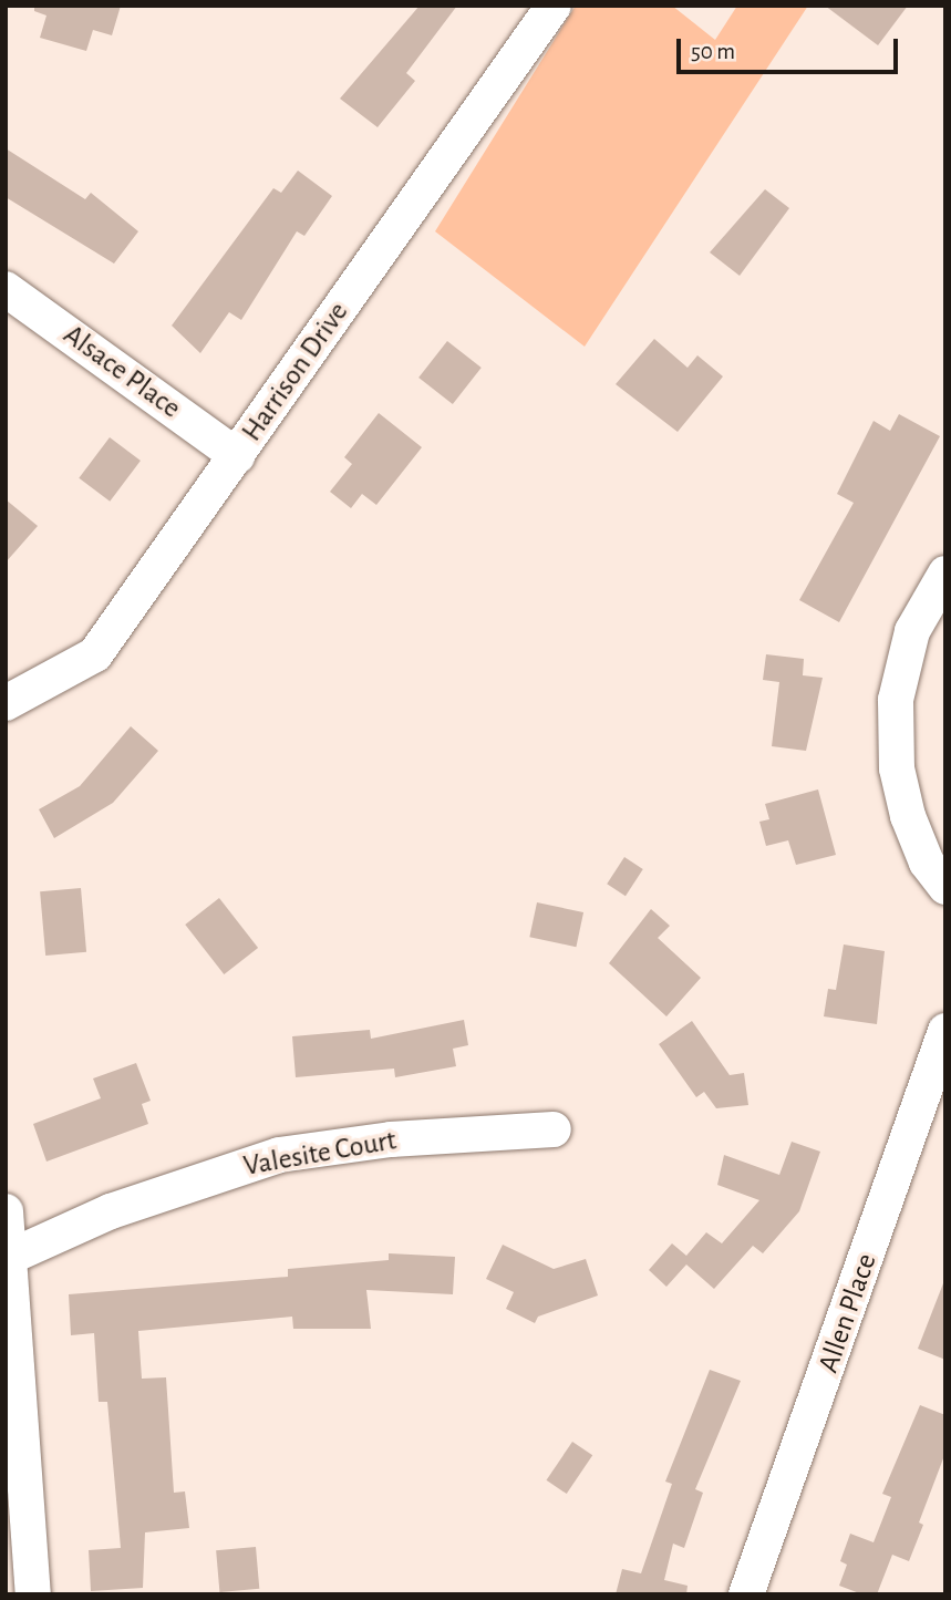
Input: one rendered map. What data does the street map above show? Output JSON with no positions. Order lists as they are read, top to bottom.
{
  "streets": {
    "street": [
      "Alsace Place",
      "Harrison Drive",
      "Valesite Court",
      "Allen Place"
    ]
  },
  "crossings": [
    ["Alsace Place", "Harrison Drive"]
  ],
  "scale_bar": "50 m"
}
